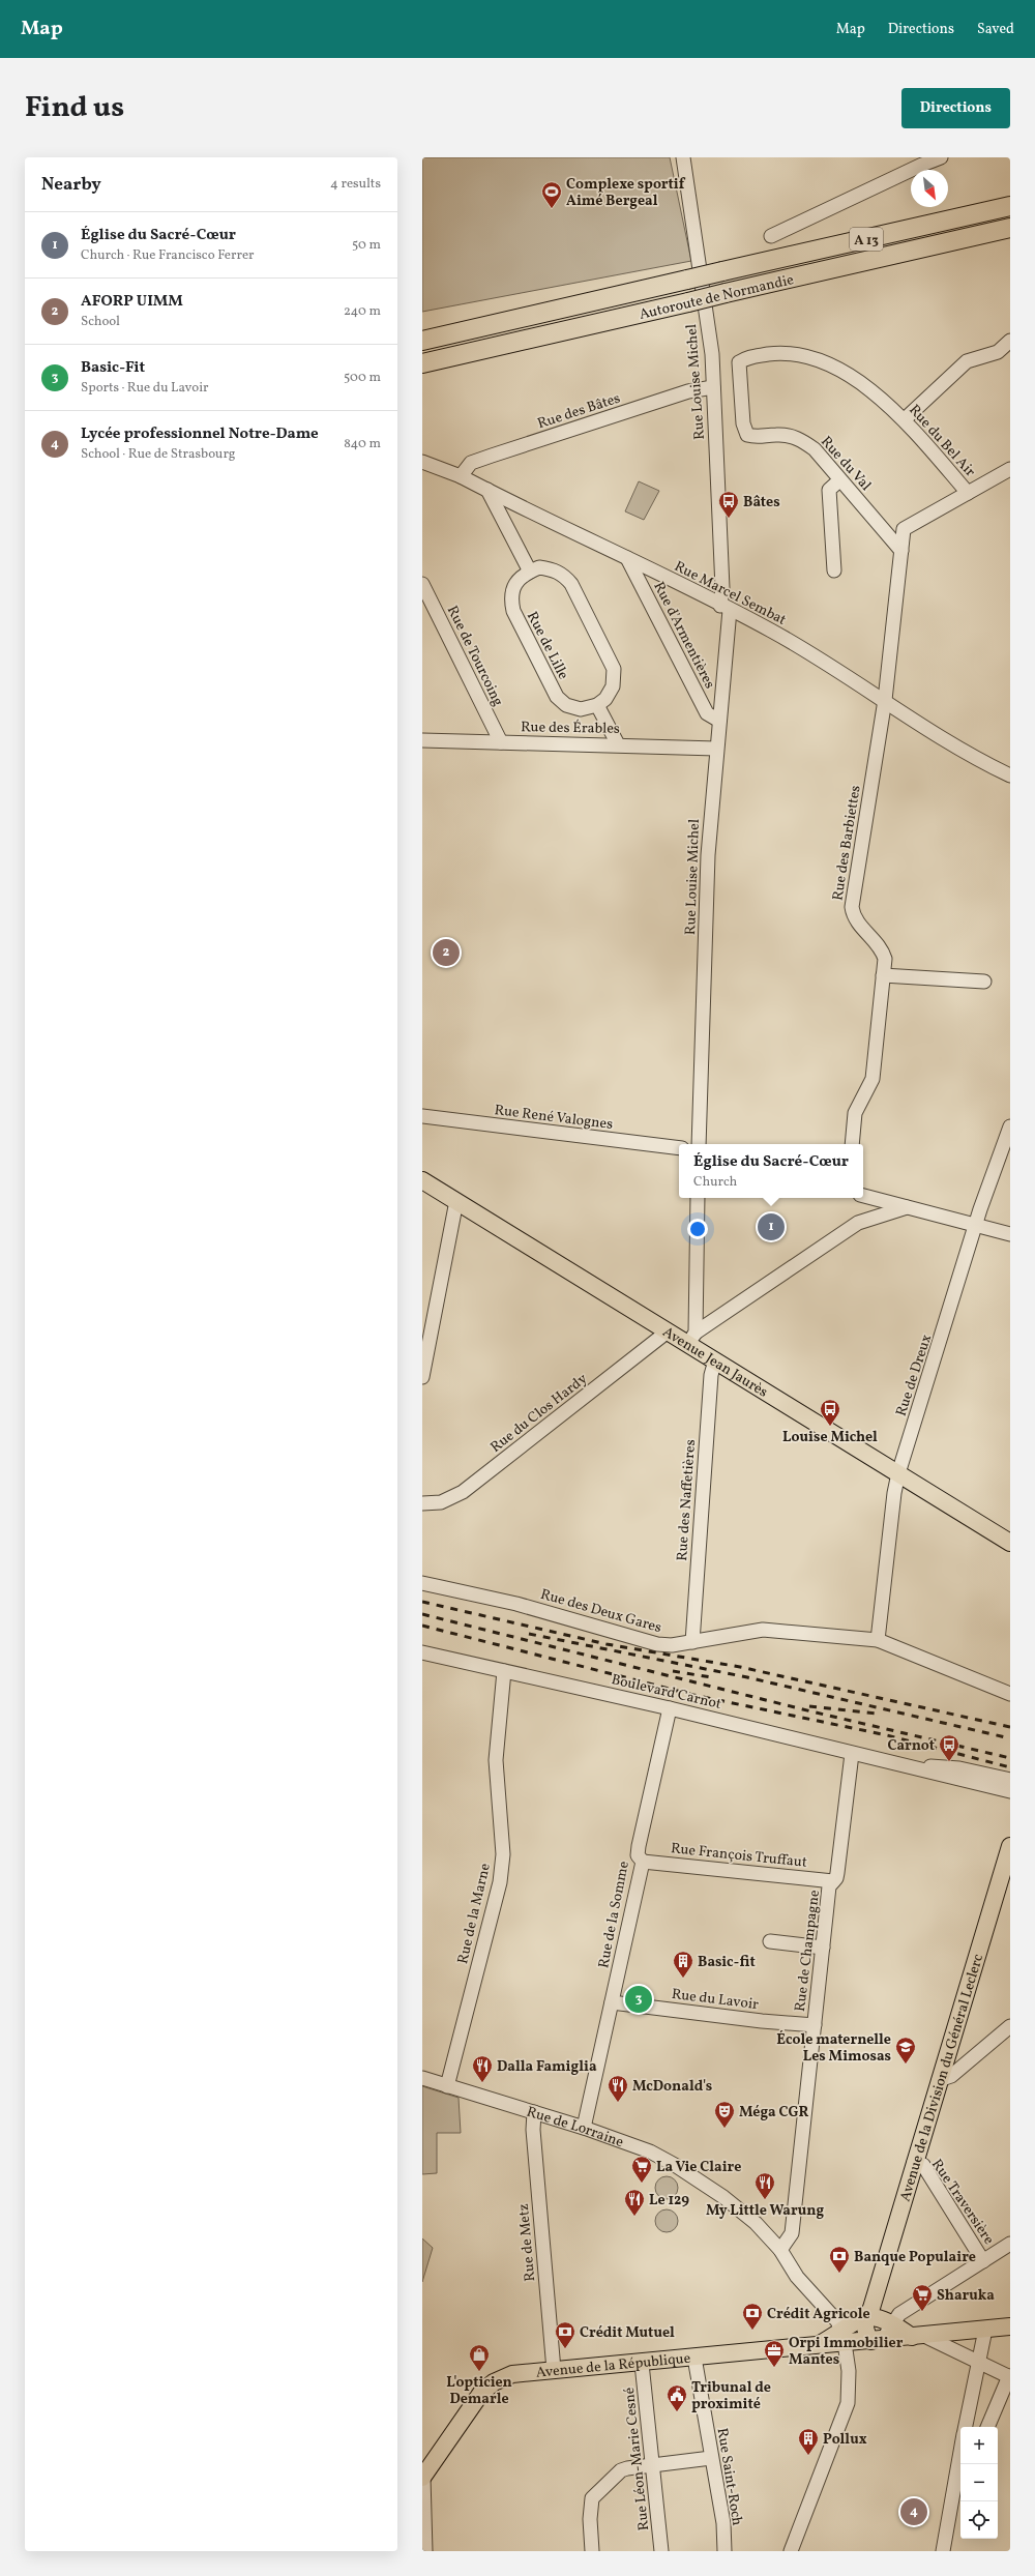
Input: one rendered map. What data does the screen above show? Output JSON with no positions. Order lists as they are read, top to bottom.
{
  "streets": {
    "highway": ["A 13", "Autoroute de Normandie"],
    "main road": ["Avenue Jean Jaurès", "Avenue de la Division du Général Leclerc", "Avenue de la République"],
    "street": [
      "Rue Louise Michel",
      "Rue des Bâtes",
      "Rue du Bel Air",
      "Rue du Val",
      "Rue Marcel Sembat",
      "Rue d'Armentières",
      "Rue de Lille",
      "Rue de Tourcoing",
      "Rue des Érables",
      "Rue des Barbiettes",
      "Rue René Valognes",
      "Rue de Dreux",
      "Rue du Clos Hardy",
      "Rue des Naffetières",
      "Rue des Deux Gares",
      "Boulevard Carnot",
      "Rue François Truffaut",
      "Rue de la Marne",
      "Rue de la Somme",
      "Rue de Champagne",
      "Rue du Lavoir",
      "Rue de Lorraine",
      "Rue Traversière",
      "Rue de Metz",
      "Rue Léon-Marie Cesné",
      "Rue Saint-Roch"
    ]
  },
  "crossings": [
    ["Rue Louise Michel", "Rue des Bâtes"],
    ["Rue Louise Michel", "Rue Marcel Sembat"],
    ["Rue Louise Michel", "Rue d'Armentières"],
    ["Rue Louise Michel", "Rue des Érables"],
    ["Rue des Bâtes", "Rue Marcel Sembat"],
    ["Rue du Bel Air", "Rue du Val"],
    ["Rue du Bel Air", "Rue des Barbiettes"],
    ["Rue du Val", "Rue des Barbiettes"],
    ["Rue Marcel Sembat", "Rue d'Armentières"],
    ["Rue Marcel Sembat", "Rue des Barbiettes"],
    ["Rue de Tourcoing", "Rue des Érables"],
    ["Avenue Jean Jaurès", "Rue de Dreux"],
    ["Avenue Jean Jaurès", "Rue du Clos Hardy"],
    ["Avenue Jean Jaurès", "Rue des Naffetières"],
    ["Rue de Dreux", "Rue des Deux Gares"],
    ["Rue des Naffetières", "Rue des Deux Gares"],
    ["Boulevard Carnot", "Rue de la Marne"],
    ["Boulevard Carnot", "Rue de la Somme"],
    ["Boulevard Carnot", "Rue de Champagne"],
    ["Rue François Truffaut", "Rue de la Somme"],
    ["Rue François Truffaut", "Rue de Champagne"],
    ["Rue de la Marne", "Rue de Lorraine"],
    ["Rue de la Somme", "Rue du Lavoir"],
    ["Rue de la Somme", "Rue de Lorraine"],
    ["Rue de Champagne", "Rue du Lavoir"],
    ["Rue de Champagne", "Rue de Lorraine"],
    ["Avenue de la Division du Général Leclerc", "Rue de Lorraine"],
    ["Avenue de la Division du Général Leclerc", "Rue Traversière"],
    ["Avenue de la Division du Général Leclerc", "Avenue de la République"],
    ["Rue de Lorraine", "Rue de Metz"],
    ["Rue de Lorraine", "Avenue de la République"],
    ["Rue de Metz", "Avenue de la République"],
    ["Avenue de la République", "Rue Léon-Marie Cesné"],
    ["Avenue de la République", "Rue Saint-Roch"]
  ],
  "places": {
    "sports": ["Complexe sportif Aimé Bergeal"],
    "bus stop": ["Bâtes", "Louise Michel", "Carnot"],
    "building": ["Basic-fit", "Pollux"],
    "school or university": ["École maternelle Les Mimosas"],
    "restaurant": [
      "Dalla Famiglia",
      "McDonald's",
      "My Little Warung",
      "Le 129"
    ],
    "theatre": ["Méga CGR"],
    "supermarket": ["La Vie Claire", "Sharuka"],
    "bank": ["Banque Populaire", "Crédit Agricole", "Crédit Mutuel"],
    "office": ["Orpi Immobilier Mantes"],
    "shop": ["L'opticien Demarle"],
    "public building": ["Tribunal de proximité"]
  },
  "north": "bottom right",
  "page": {
    "header": "Map",
    "nav": ["Map", "Directions", "Saved"],
    "title": "Find us",
    "buttons": "Directions",
    "heading": ["Nearby", "4 results"],
    "list": [
      {
        "mark": "1",
        "name": "Église du Sacré-Cœur",
        "note": "Church · Rue Francisco Ferrer",
        "value": "50 m"
      },
      {
        "mark": "2",
        "name": "AFORP UIMM",
        "note": "School",
        "value": "240 m"
      },
      {
        "mark": "3",
        "name": "Basic-Fit",
        "note": "Sports · Rue du Lavoir",
        "value": "500 m"
      },
      {
        "mark": "4",
        "name": "Lycée professionnel Notre-Dame",
        "note": "School · Rue de Strasbourg",
        "value": "840 m"
      }
    ],
    "pins": [
      "2",
      "1",
      "3",
      "4"
    ],
    "popup": ["Église du Sacré-Cœur", "Church"],
    "map_buttons": ["+", "−"]
  }
}
